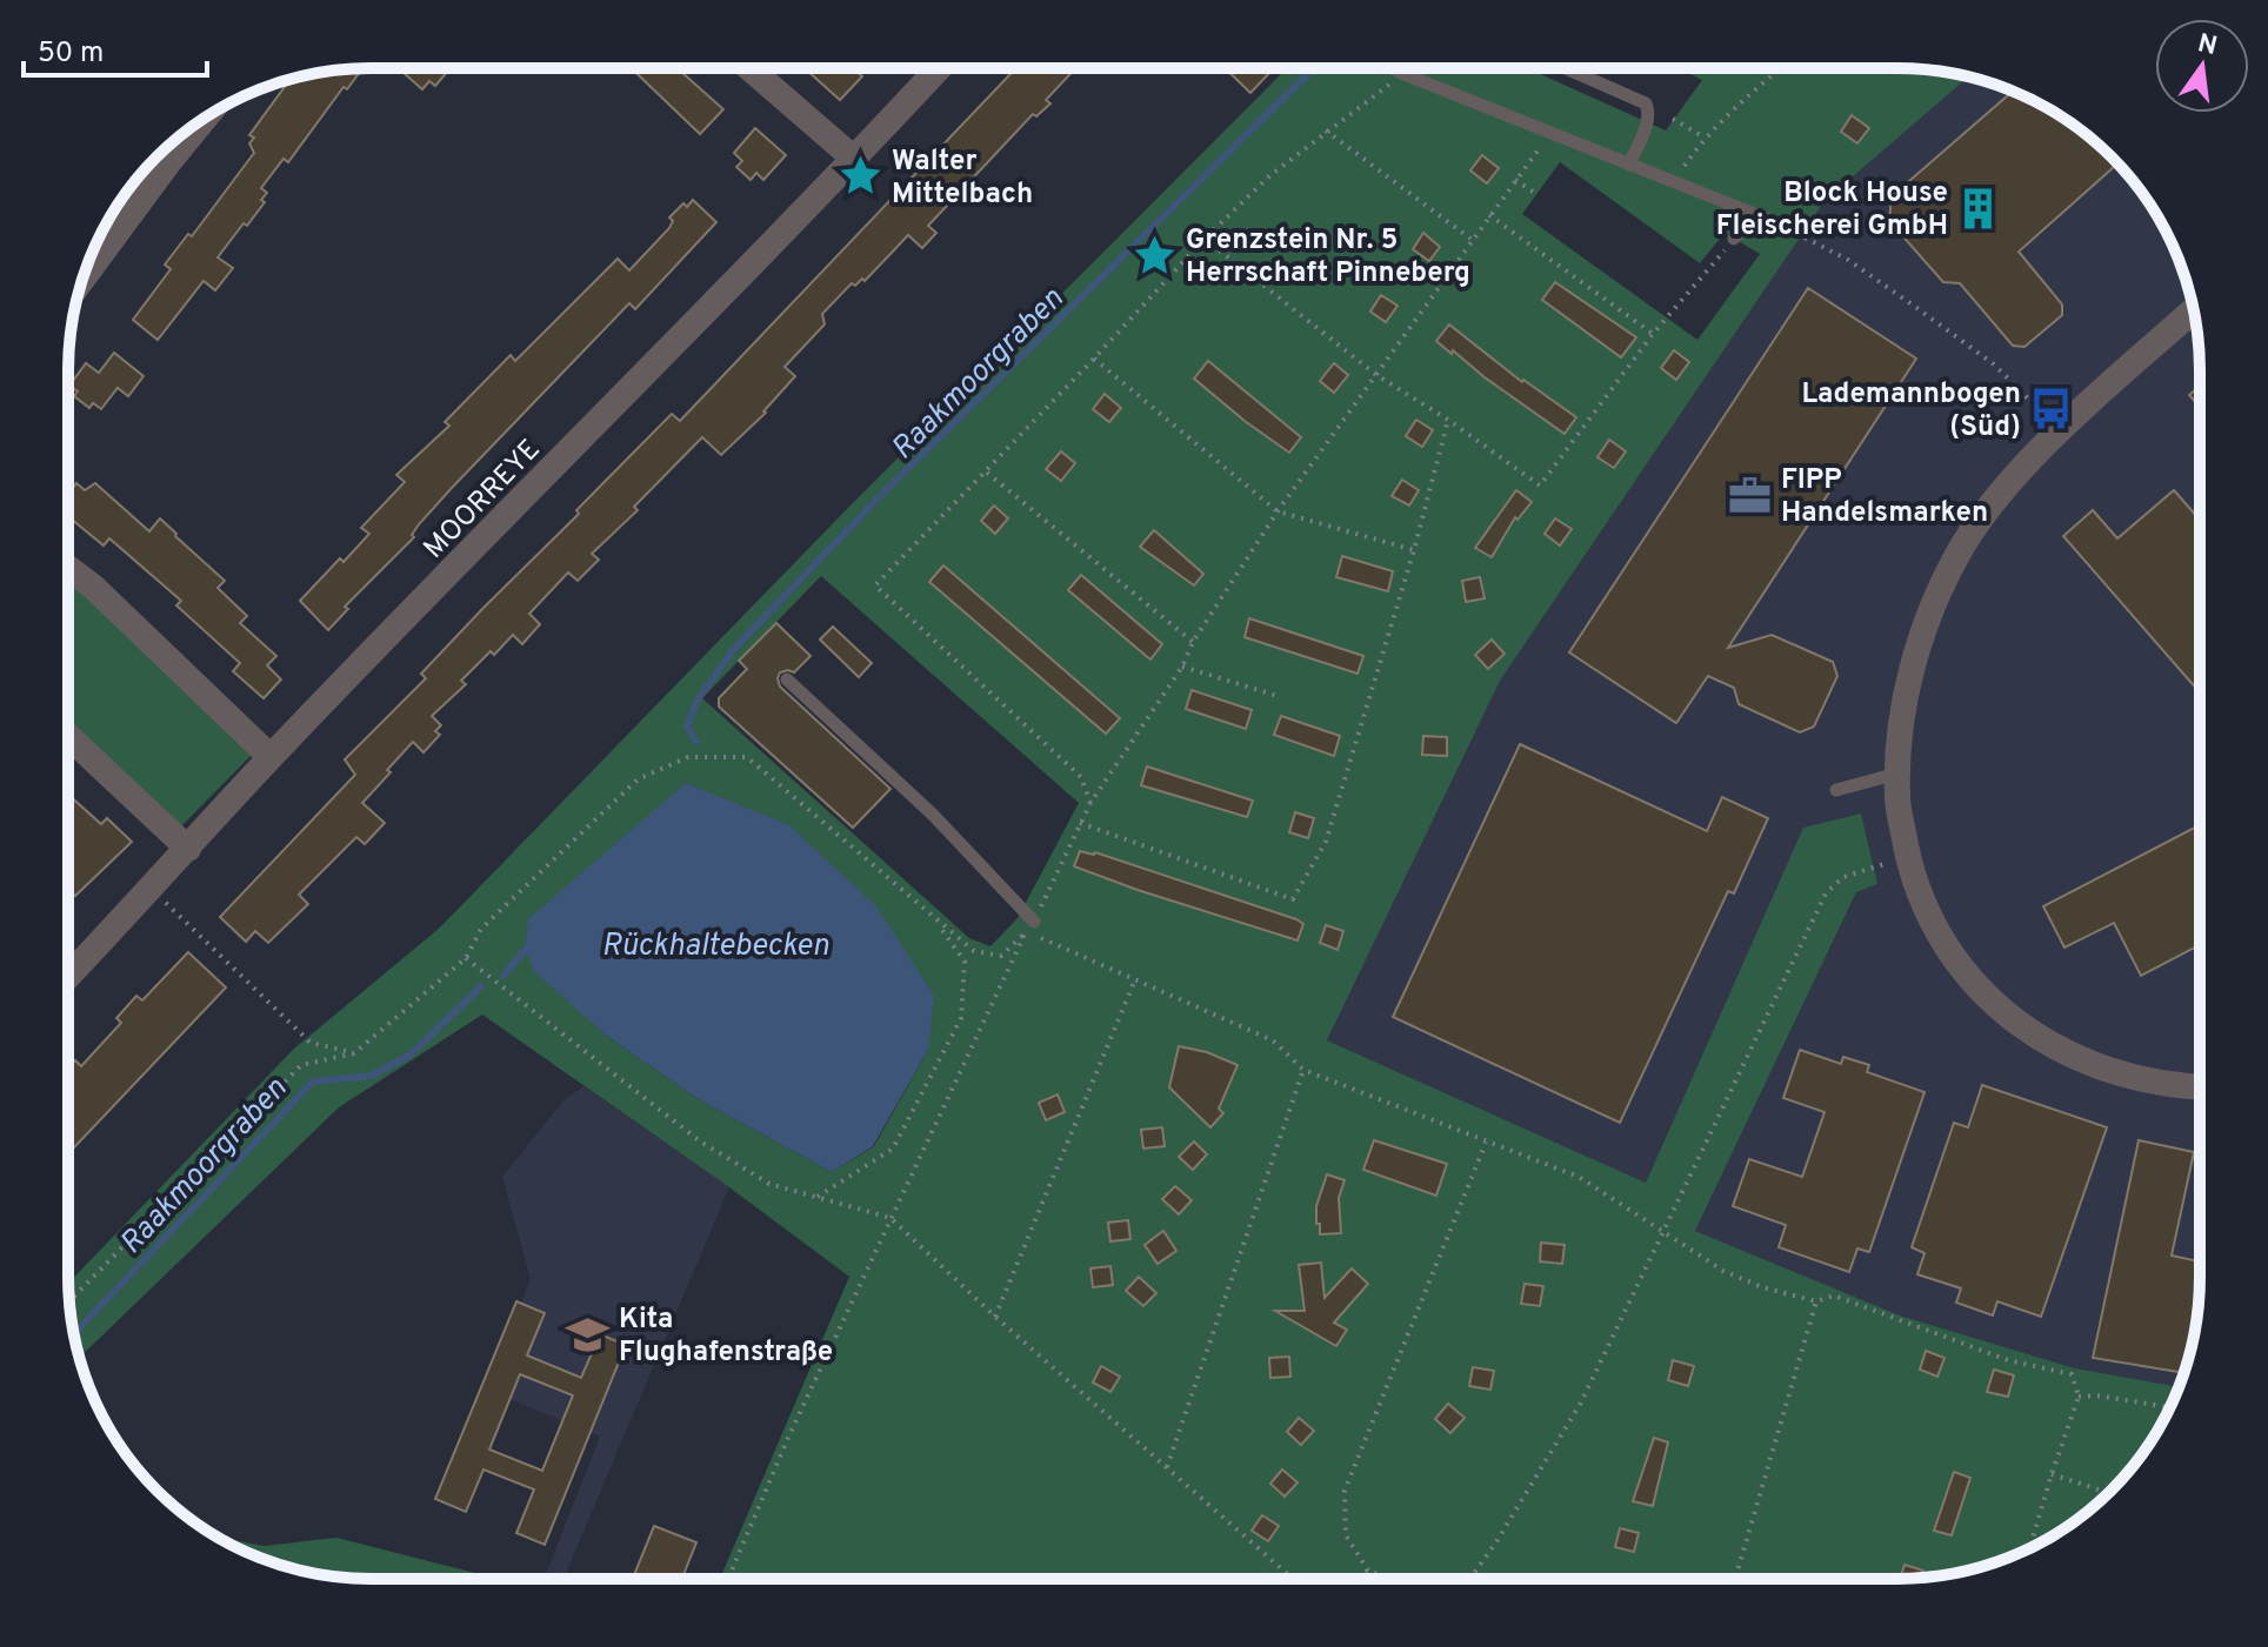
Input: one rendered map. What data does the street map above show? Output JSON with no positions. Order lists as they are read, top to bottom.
{
  "streets": {
    "street": ["MOORREYE"]
  },
  "water": ["Raakmoorgraben", "Rückhaltebecken"],
  "places": {
    "place": ["Walter Mittelbach", "Grenzstein Nr. 5 Herrschaft Pinneberg"],
    "building": ["Block House Fleischerei GmbH"],
    "bus stop": ["Lademannbogen (Süd)"],
    "office": ["FIPP Handelsmarken"],
    "school or university": ["Kita Flughafenstraße"]
  },
  "scale_bar": "50 m",
  "north": "top"
}
